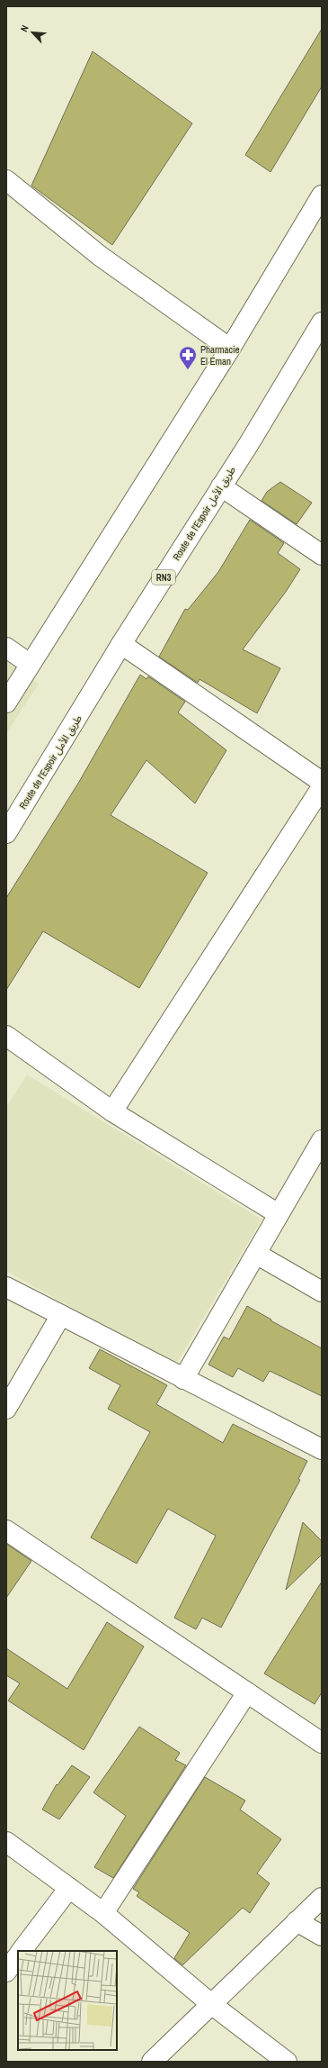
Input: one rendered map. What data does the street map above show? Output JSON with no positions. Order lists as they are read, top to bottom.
{
  "streets": {
    "main road": ["Route de l’Espoir طريق الأمل", "RN3"]
  },
  "places": {
    "pharmacy": ["Pharmacie El Eman"]
  },
  "north": "top left"
}
